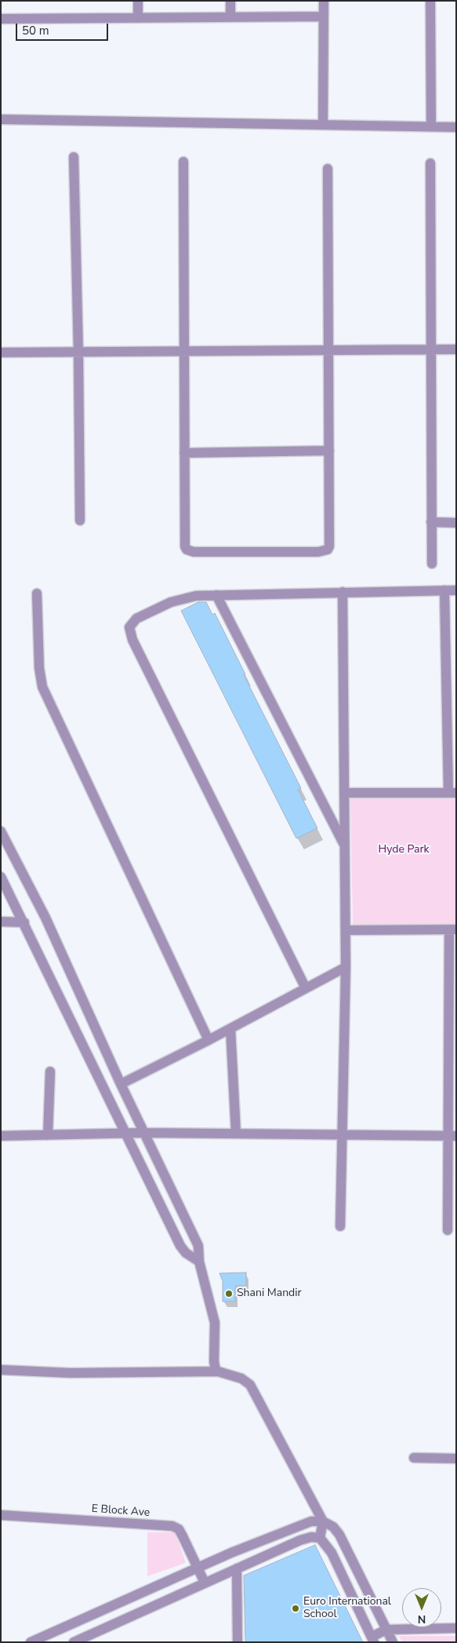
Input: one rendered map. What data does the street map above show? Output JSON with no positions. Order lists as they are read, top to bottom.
{
  "streets": {
    "street": ["E Block Ave"]
  },
  "parks": ["Hyde Park"],
  "places": ["Shani Mandir", "Euro International School"],
  "scale_bar": "50 m",
  "north": "bottom"
}
